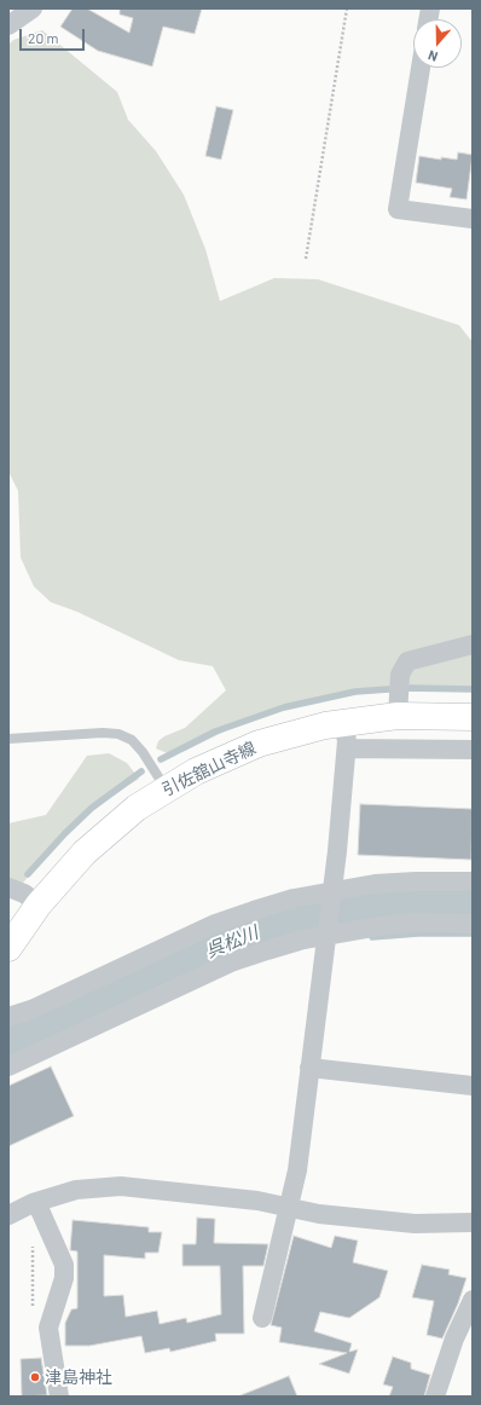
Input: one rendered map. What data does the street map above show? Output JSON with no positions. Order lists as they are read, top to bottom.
{
  "streets": {
    "main road": ["引佐舘山寺線"]
  },
  "water": ["呉松川"],
  "places": ["津島神社"],
  "scale_bar": "20 m",
  "north": "bottom"
}
